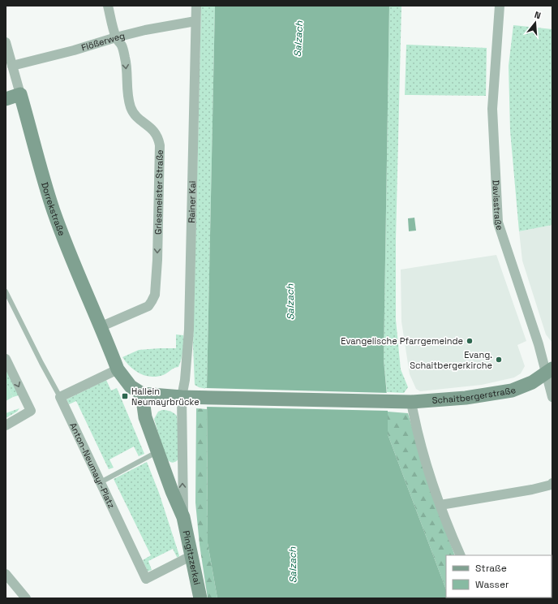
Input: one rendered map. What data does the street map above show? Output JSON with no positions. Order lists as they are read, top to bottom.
{
  "streets": {
    "street": [
      "Flößerweg",
      "Griesmeister Straße",
      "Rainer Kai",
      "Davisstraße",
      "Dorrekstraße",
      "Schaitbergerstraße",
      "Anton-Neumayr-Platz",
      "Pingitzzerkai"
    ]
  },
  "crossings": [
    ["Flößerweg", "Griesmeister Straße"],
    ["Flößerweg", "Rainer Kai"],
    ["Flößerweg", "Dorrekstraße"],
    ["Griesmeister Straße", "Dorrekstraße"],
    ["Rainer Kai", "Schaitbergerstraße"],
    ["Davisstraße", "Schaitbergerstraße"],
    ["Anton-Neumayr-Platz", "Pingitzzerkai"]
  ],
  "one_way": ["Griesmeister Straße"],
  "water": ["Salzach"],
  "places": {
    "other": ["Evangelische Pfarrgemeinde", "Evang. Schaitbergerkirche"],
    "transit": ["Hallein Neumayrbrücke"]
  },
  "legend": ["Straße", "Wasser"],
  "north": "top"
}
